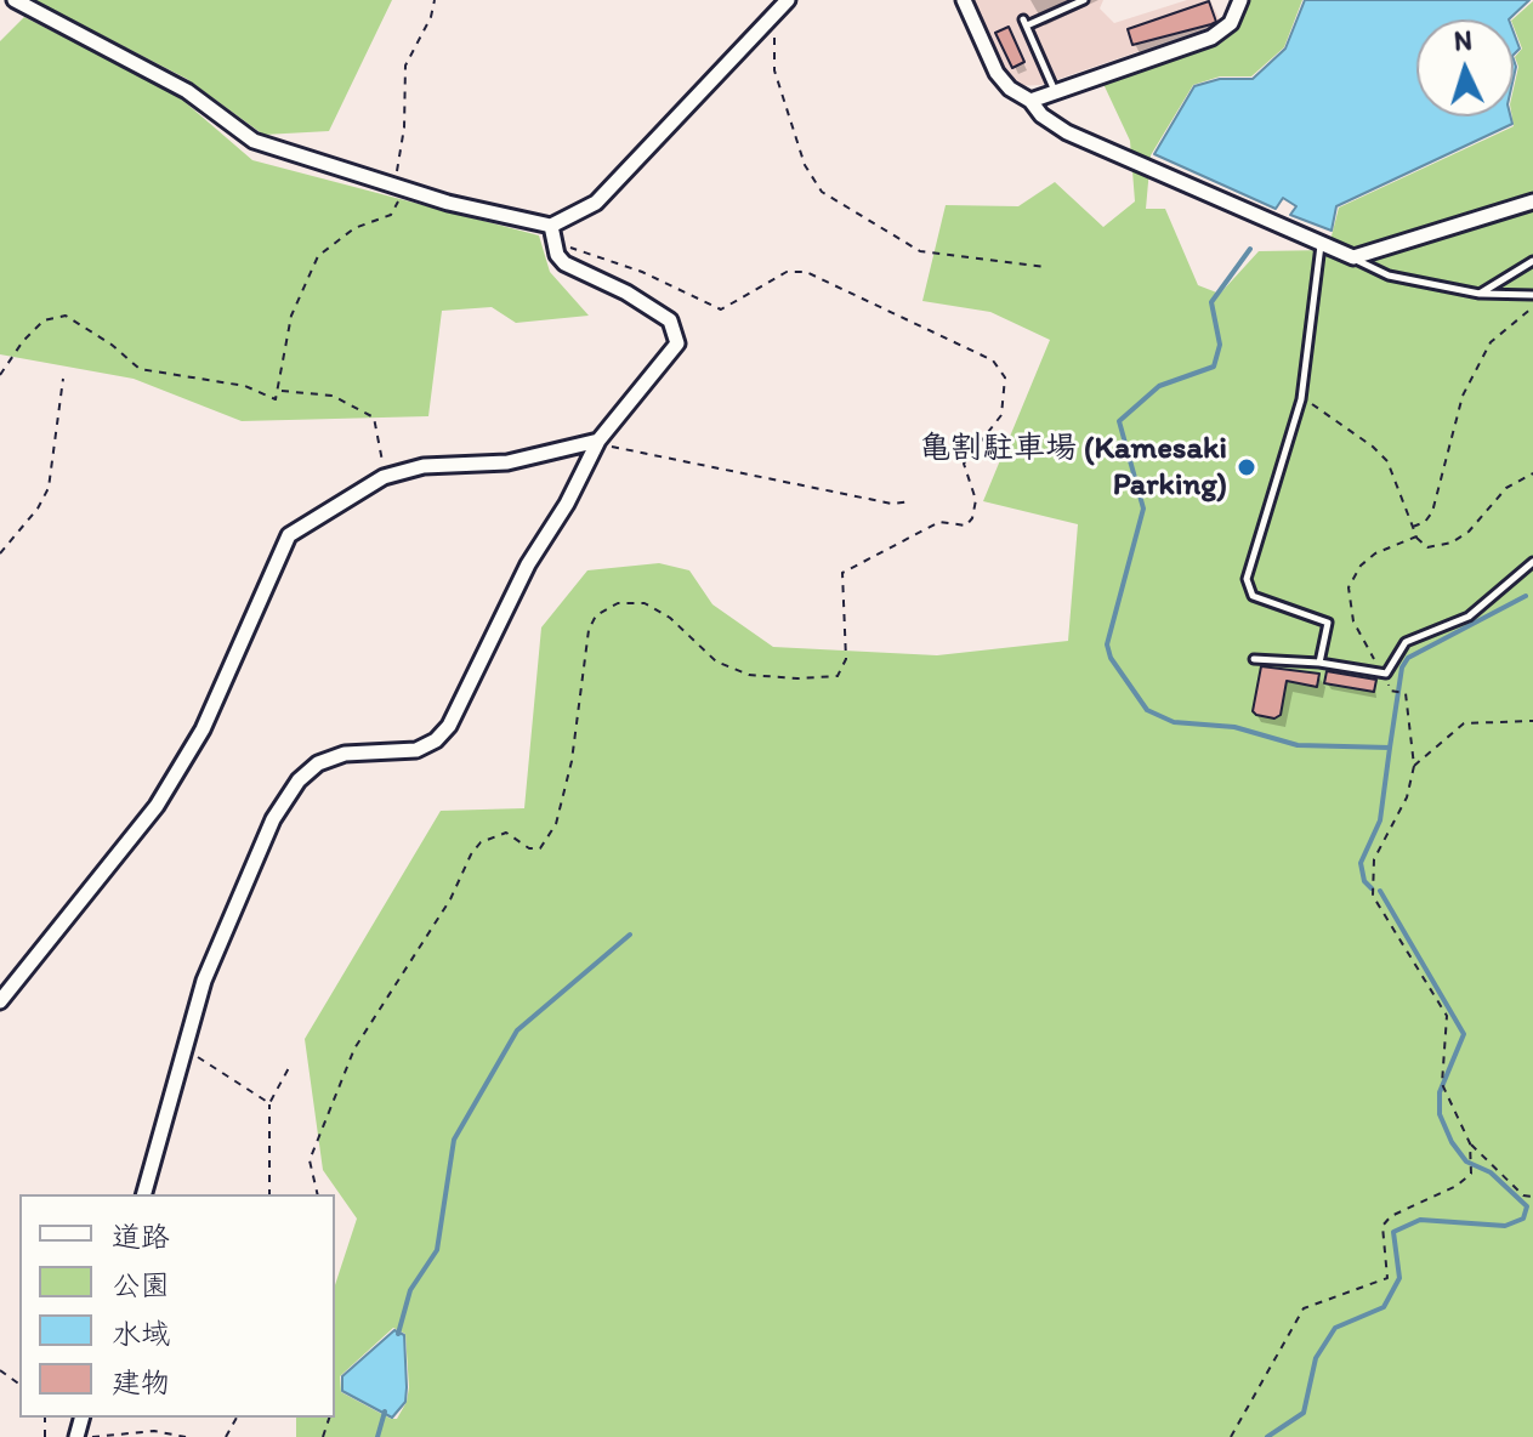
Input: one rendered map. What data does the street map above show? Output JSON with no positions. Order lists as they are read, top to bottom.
{
  "places": ["亀割駐車場 (Kamesaki Parking)"],
  "legend": [
    "道路",
    "公園",
    "水域",
    "建物"
  ],
  "north": "top"
}
